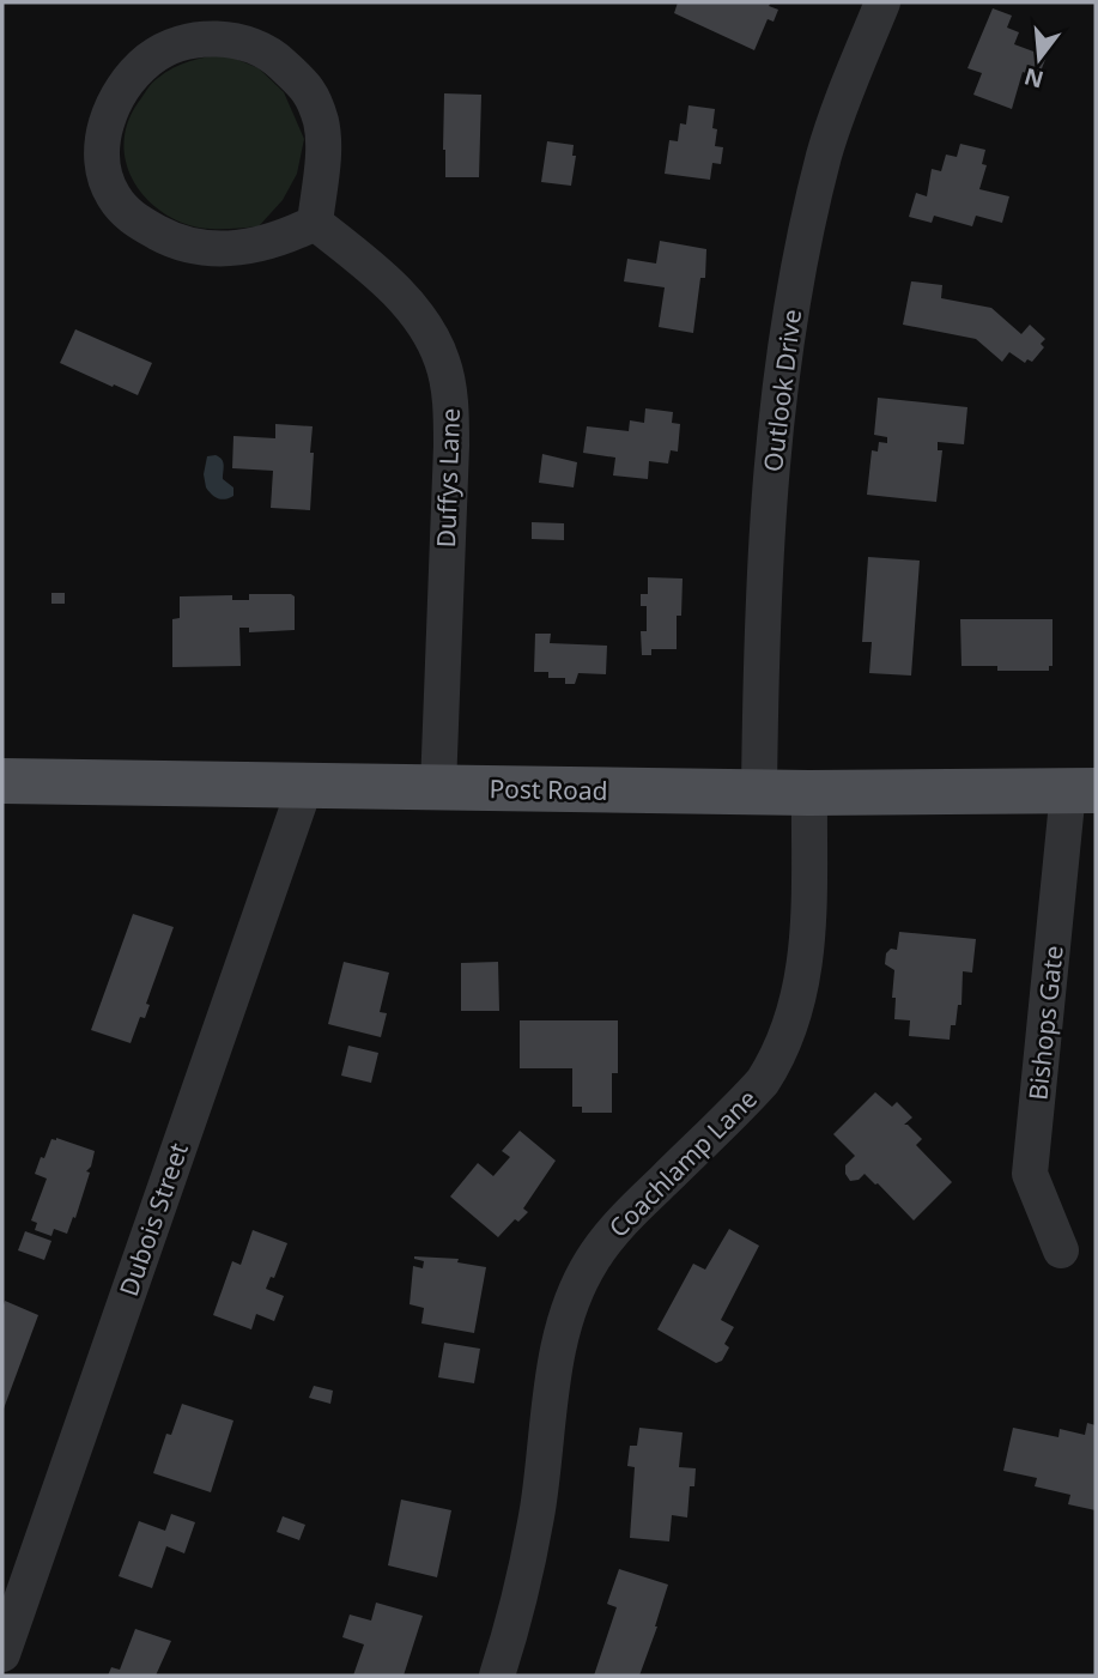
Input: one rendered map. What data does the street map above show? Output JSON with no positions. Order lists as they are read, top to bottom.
{
  "streets": {
    "main road": ["Post Road"],
    "street": [
      "Outlook Drive",
      "Duffys Lane",
      "Bishops Gate",
      "Coachlamp Lane",
      "Dubois Street"
    ]
  },
  "crossings": [
    ["Outlook Drive", "Post Road"],
    ["Duffys Lane", "Post Road"],
    ["Post Road", "Bishops Gate"],
    ["Post Road", "Coachlamp Lane"],
    ["Post Road", "Dubois Street"]
  ],
  "north": "bottom"
}
